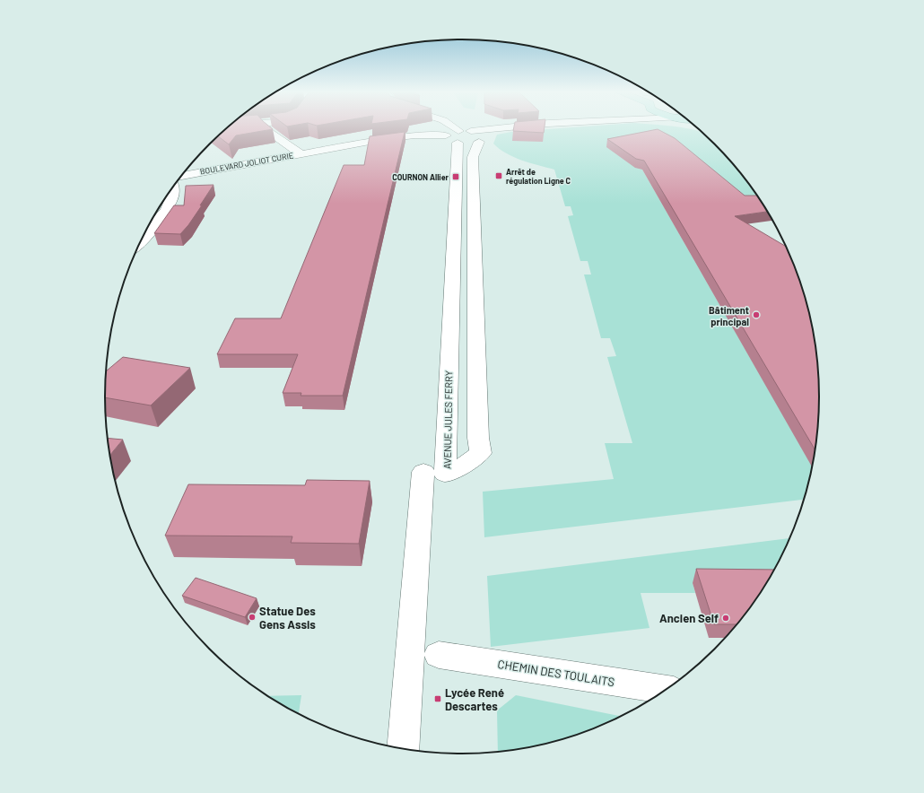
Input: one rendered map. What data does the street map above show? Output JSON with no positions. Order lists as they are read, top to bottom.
{
  "streets": {
    "street": ["BOULEVARD JOLIOT CURIE", "AVENUE JULES FERRY", "CHEMIN DES TOULAITS"]
  },
  "places": {
    "transit": ["Arrêt de régulation Ligne C", "COURNON Allier", "Lycée René Descartes"],
    "other": ["Bâtiment principal", "Statue Des Gens Assis", "Ancien Self"]
  }
}
